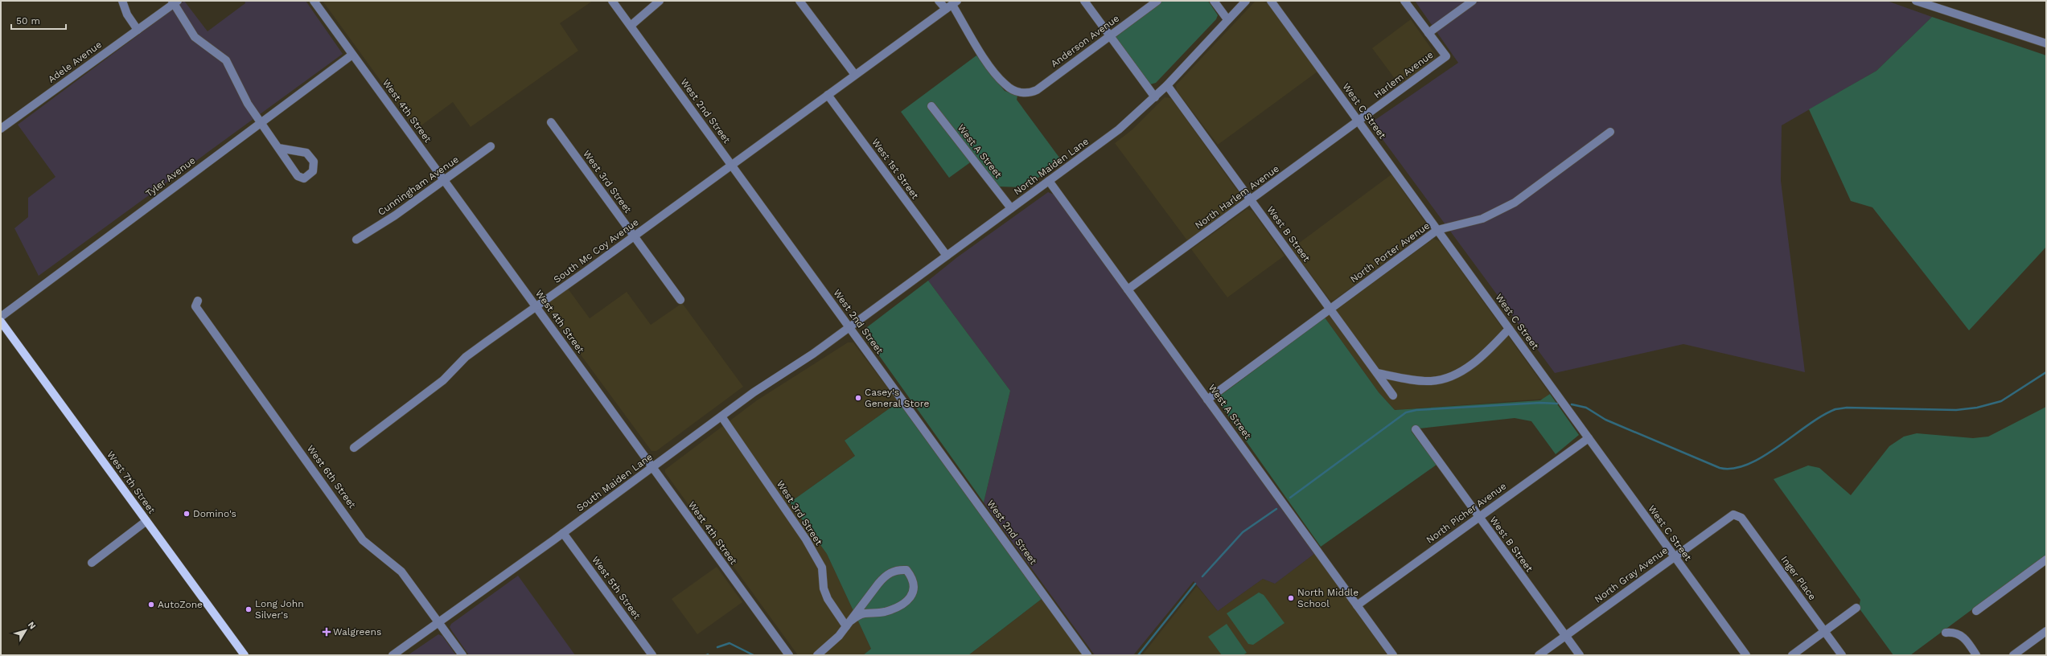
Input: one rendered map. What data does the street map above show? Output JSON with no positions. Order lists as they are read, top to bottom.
{
  "streets": {
    "main road": ["West 7th Street"],
    "street": [
      "Anderson Avenue",
      "Adele Avenue",
      "Harlem Avenue",
      "West 4th Street",
      "West 2nd Street",
      "West C Street",
      "West A Street",
      "North Maiden Lane",
      "West 1st Street",
      "Tyler Avenue",
      "West 3rd Street",
      "Cunningham Avenue",
      "North Harlem Avenue",
      "West B Street",
      "South Mc Coy Avenue",
      "North Porter Avenue",
      "West 6th Street",
      "South Maiden Lane",
      "North Picher Avenue",
      "North Gray Avenue",
      "Inger Place",
      "West 5th Street"
    ]
  },
  "crossings": [
    ["Anderson Avenue", "South Mc Coy Avenue"],
    ["Harlem Avenue", "West C Street"],
    ["Harlem Avenue", "North Harlem Avenue"],
    ["West 4th Street", "Tyler Avenue"],
    ["West 4th Street", "Cunningham Avenue"],
    ["West 4th Street", "South Mc Coy Avenue"],
    ["West 4th Street", "South Maiden Lane"],
    ["West 2nd Street", "North Maiden Lane"],
    ["West 2nd Street", "South Mc Coy Avenue"],
    ["West 2nd Street", "South Maiden Lane"],
    ["West C Street", "North Harlem Avenue"],
    ["West C Street", "North Porter Avenue"],
    ["West C Street", "North Picher Avenue"],
    ["West C Street", "North Gray Avenue"],
    ["West A Street", "North Maiden Lane"],
    ["West A Street", "North Harlem Avenue"],
    ["West A Street", "North Porter Avenue"],
    ["West A Street", "North Picher Avenue"],
    ["North Maiden Lane", "West 1st Street"],
    ["North Maiden Lane", "West B Street"],
    ["North Maiden Lane", "South Maiden Lane"],
    ["West 1st Street", "South Mc Coy Avenue"],
    ["West 3rd Street", "South Mc Coy Avenue"],
    ["West 3rd Street", "South Maiden Lane"],
    ["North Harlem Avenue", "West B Street"],
    ["West B Street", "North Porter Avenue"],
    ["West B Street", "North Picher Avenue"],
    ["West B Street", "North Gray Avenue"],
    ["West 6th Street", "South Maiden Lane"],
    ["South Maiden Lane", "West 5th Street"],
    ["North Gray Avenue", "Inger Place"]
  ],
  "places": {
    "other": [
      "Casey's General Store",
      "Domino's",
      "North Middle School",
      "AutoZone",
      "Long John Silver's"
    ],
    "health": ["Walgreens"]
  },
  "scale_bar": "50 m",
  "north": "top right"
}
